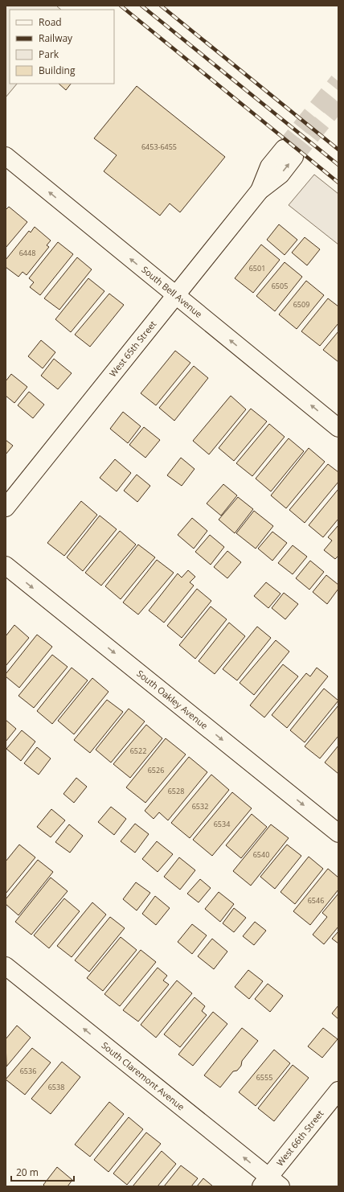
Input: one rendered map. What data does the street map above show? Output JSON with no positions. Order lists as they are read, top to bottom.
{
  "streets": {
    "street": [
      "South Bell Avenue",
      "West 65th Street",
      "South Oakley Avenue",
      "South Claremont Avenue",
      "West 66th Street"
    ]
  },
  "crossings": [
    ["South Bell Avenue", "West 65th Street"],
    ["South Claremont Avenue", "West 66th Street"]
  ],
  "one_way": ["South Bell Avenue", "South Oakley Avenue", "South Claremont Avenue"],
  "house_numbers": [
    "6453-6455",
    "6448",
    "6501",
    "6505",
    "6509",
    "6522",
    "6526",
    "6528",
    "6532",
    "6534",
    "6540",
    "6546",
    "6536",
    "6555",
    "6538"
  ],
  "legend": [
    "Road",
    "Railway",
    "Park",
    "Building"
  ],
  "scale_bar": "20 m"
}
